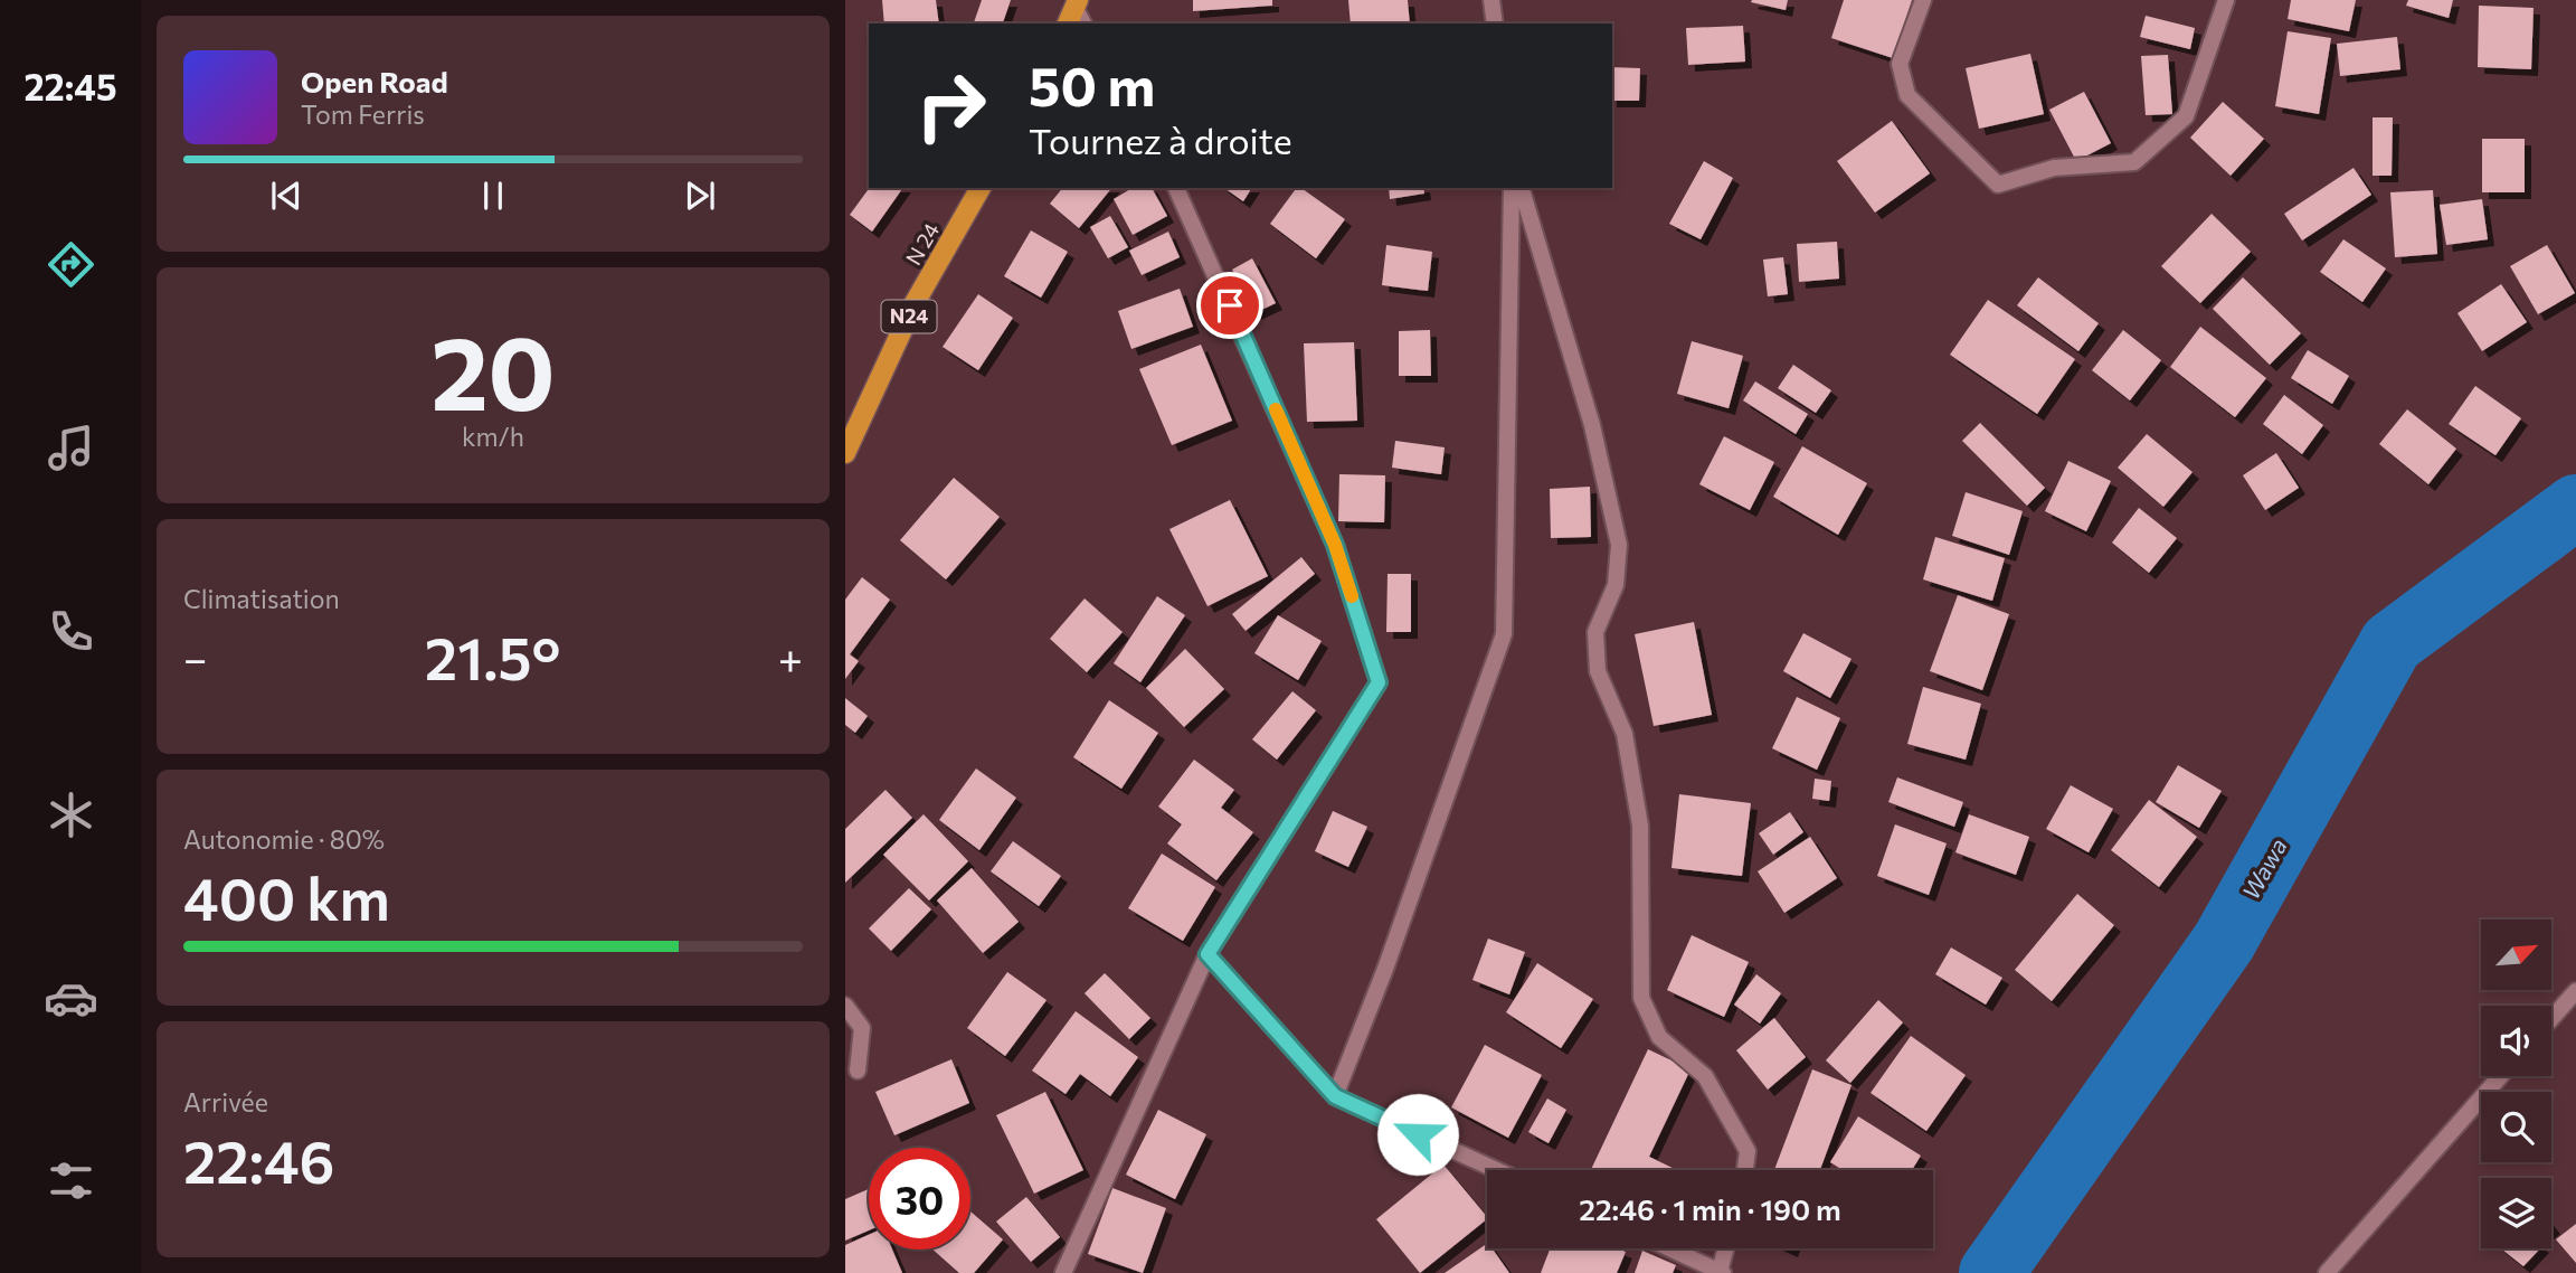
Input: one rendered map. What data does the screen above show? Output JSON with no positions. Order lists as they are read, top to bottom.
{
  "streets": {
    "main road": ["N 24", "N24"]
  },
  "water": ["Wawa"],
  "north": "top right",
  "page": {
    "tabs": "22:45",
    "turn": ["50 m", "Tournez à droite"],
    "song": ["Open Road", "Tom Ferris"],
    "tile": [
      ["20", "km/h"],
      "Climatisation",
      ["Autonomie · 80%", "400 km"],
      ["Arrivée", "22:46"]
    ],
    "heat": ["−", "21.5°", "+"],
    "limit": "30",
    "trip": "22:46 · 1 min · 190 m"
  }
}
